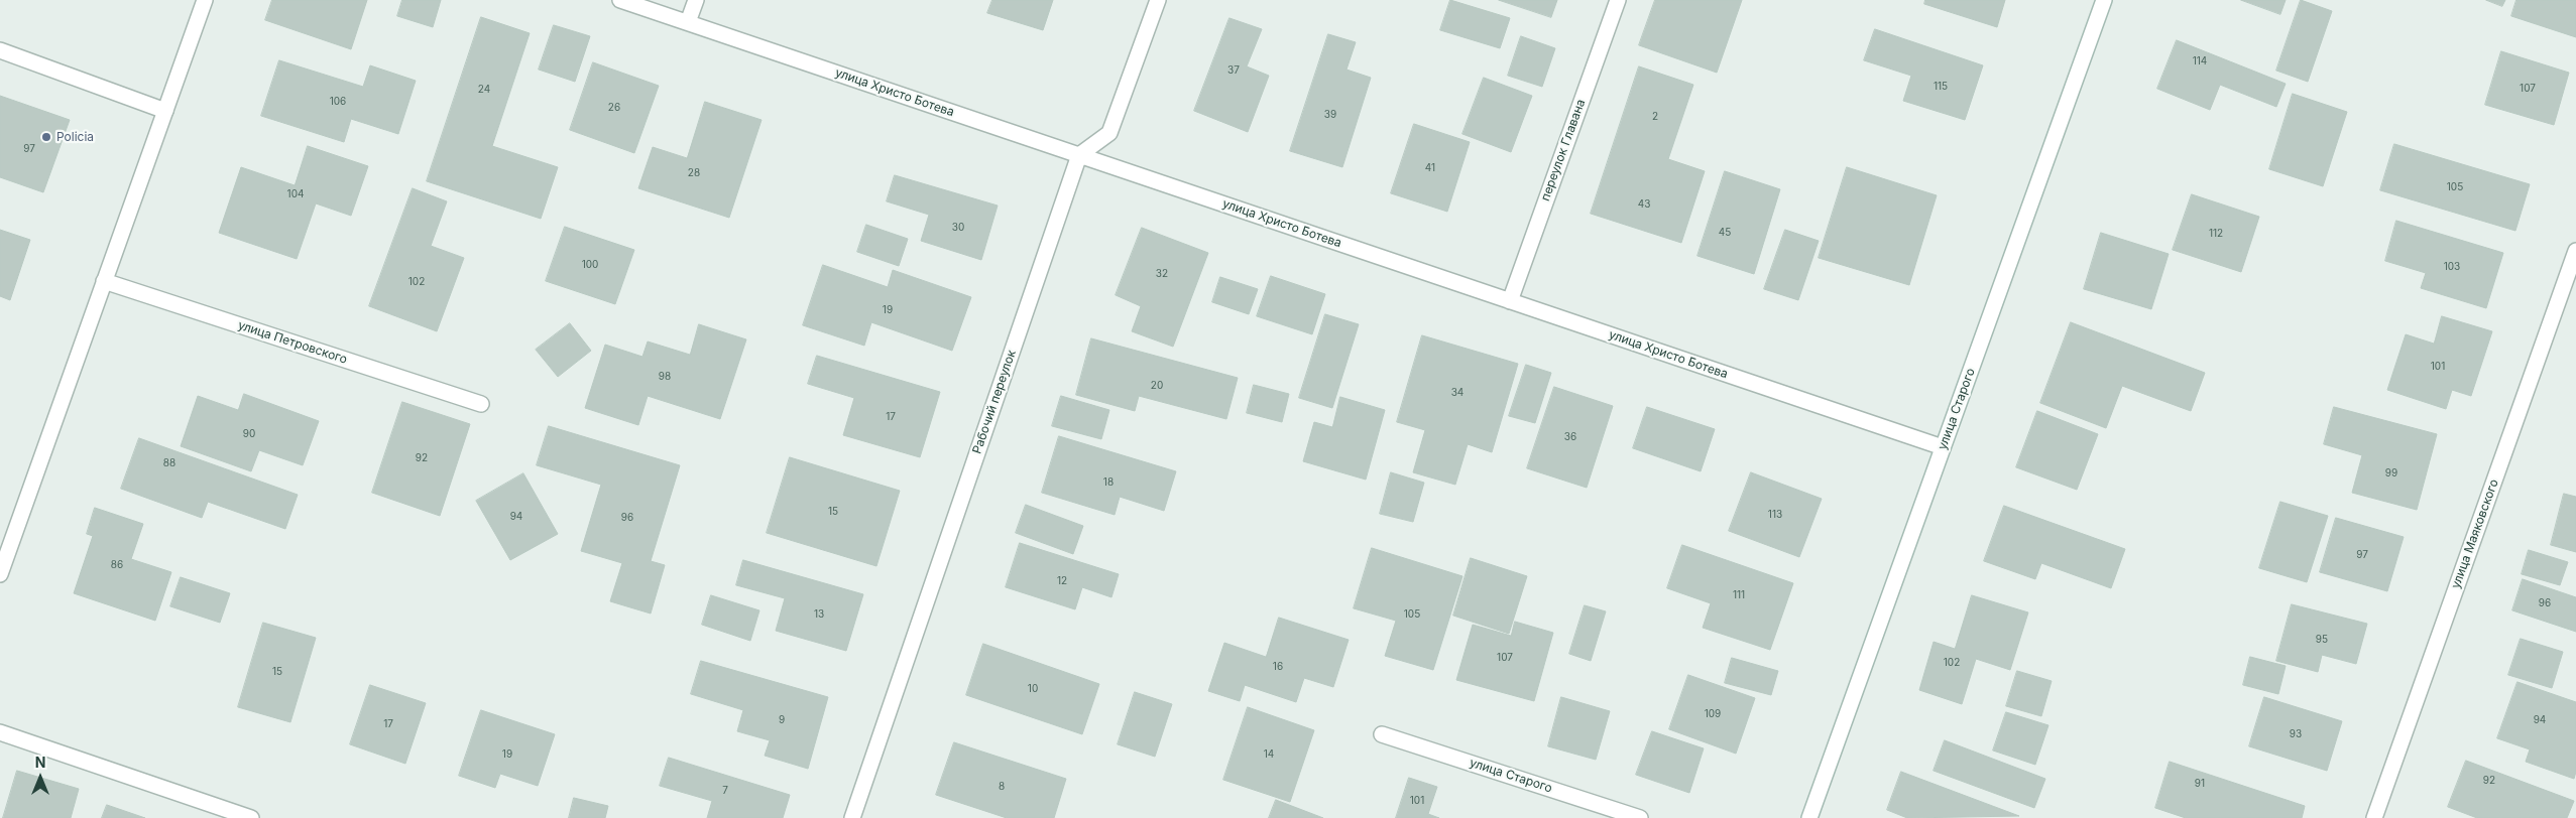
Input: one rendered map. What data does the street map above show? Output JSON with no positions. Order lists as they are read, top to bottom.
{
  "streets": {
    "street": [
      "улица Христо Ботева",
      "переулок Главана",
      "улица Петровского",
      "Рабочий переулок",
      "улица Старого",
      "улица Маяковского"
    ]
  },
  "crossings": [
    ["улица Христо Ботева", "переулок Главана"],
    ["улица Христо Ботева", "Рабочий переулок"],
    ["улица Христо Ботева", "улица Старого"]
  ],
  "places": ["Policia"],
  "house_numbers": [
    "114",
    "37",
    "115",
    "107",
    "24",
    "106",
    "26",
    "39",
    "2",
    "97",
    "41",
    "28",
    "105",
    "104",
    "43",
    "30",
    "45",
    "112",
    "100",
    "103",
    "32",
    "102",
    "19",
    "101",
    "98",
    "20",
    "34",
    "17",
    "90",
    "36",
    "92",
    "88",
    "99",
    "18",
    "15",
    "113",
    "94",
    "96",
    "97",
    "86",
    "12",
    "111",
    "96",
    "13",
    "105",
    "95",
    "107",
    "102",
    "16",
    "15",
    "10",
    "109",
    "9",
    "94",
    "17",
    "93",
    "19",
    "14",
    "92",
    "91",
    "8",
    "7",
    "101"
  ],
  "north": "top"
}
